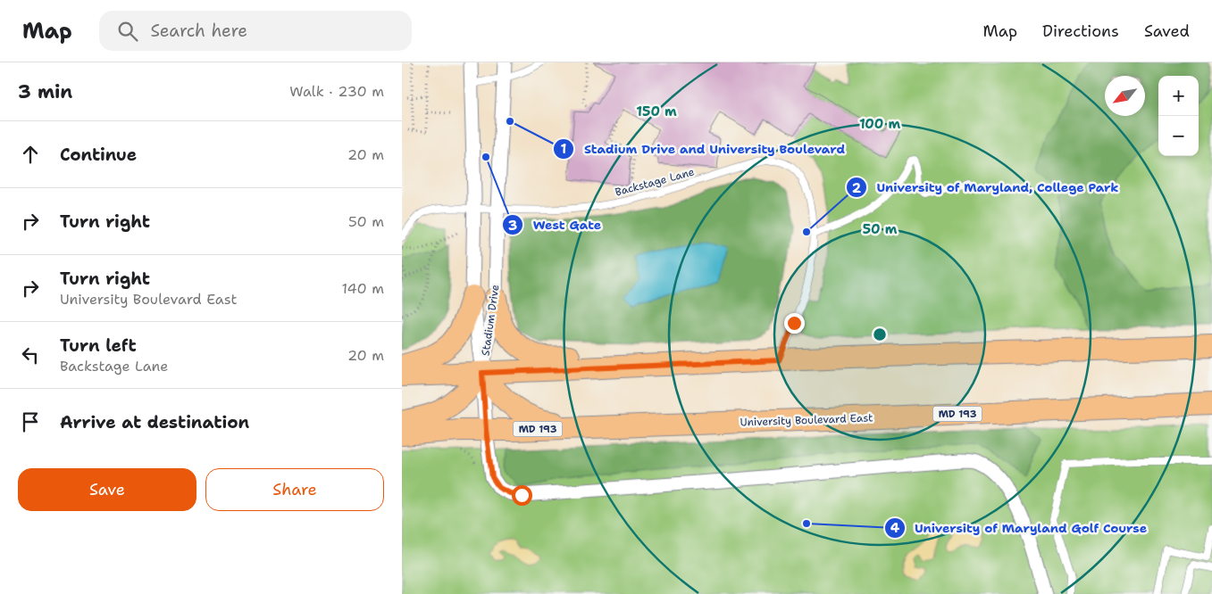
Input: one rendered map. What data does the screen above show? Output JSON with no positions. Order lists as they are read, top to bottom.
{
  "streets": {
    "main road": ["MD 193", "University Boulevard East"],
    "street": ["Stadium Drive"],
    "lane": ["Backstage Lane"]
  },
  "crossings": [
    ["Backstage Lane", "Stadium Drive"]
  ],
  "places": [
    "Stadium Drive and University Boulevard",
    "West Gate",
    "University of Maryland, College Park",
    "University of Maryland Golf Course"
  ],
  "north": "bottom left",
  "page": {
    "header": "Map",
    "search": "Search here",
    "nav": ["Map", "Directions", "Saved"],
    "heading": ["3 min", "Walk · 230 m"],
    "map_buttons": ["+", "−"],
    "list": [
      ["Continue", "20 m"],
      ["Turn right", "50 m"],
      ["Turn right", "University Boulevard East", "140 m"],
      ["Turn left", "Backstage Lane", "20 m"],
      "Arrive at destination"
    ],
    "buttons": ["Save", "Share"]
  },
  "rings": ["150 m", "100 m", "50 m"]
}
